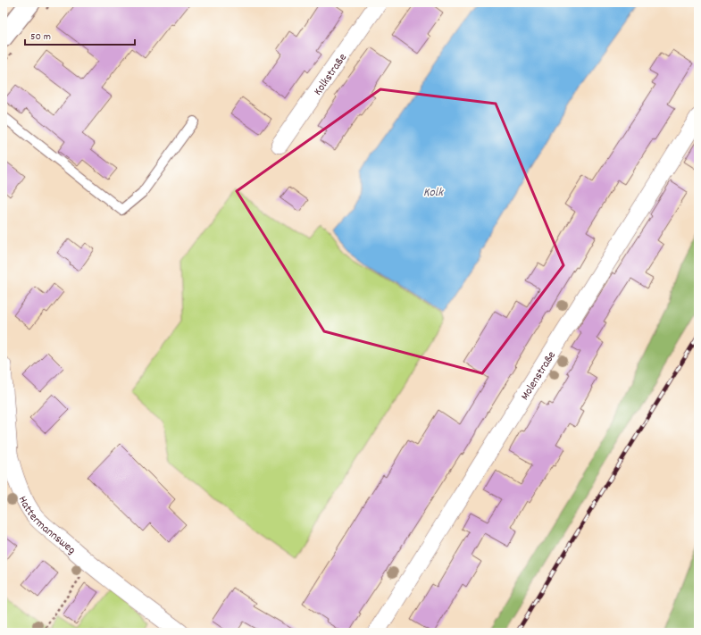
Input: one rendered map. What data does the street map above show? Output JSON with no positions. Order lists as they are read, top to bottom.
{
  "streets": {
    "street": ["Kolkstraße", "Molenstraße", "Hattermannsweg"]
  },
  "water": ["Kolk"],
  "scale_bar": "50 m"
}
